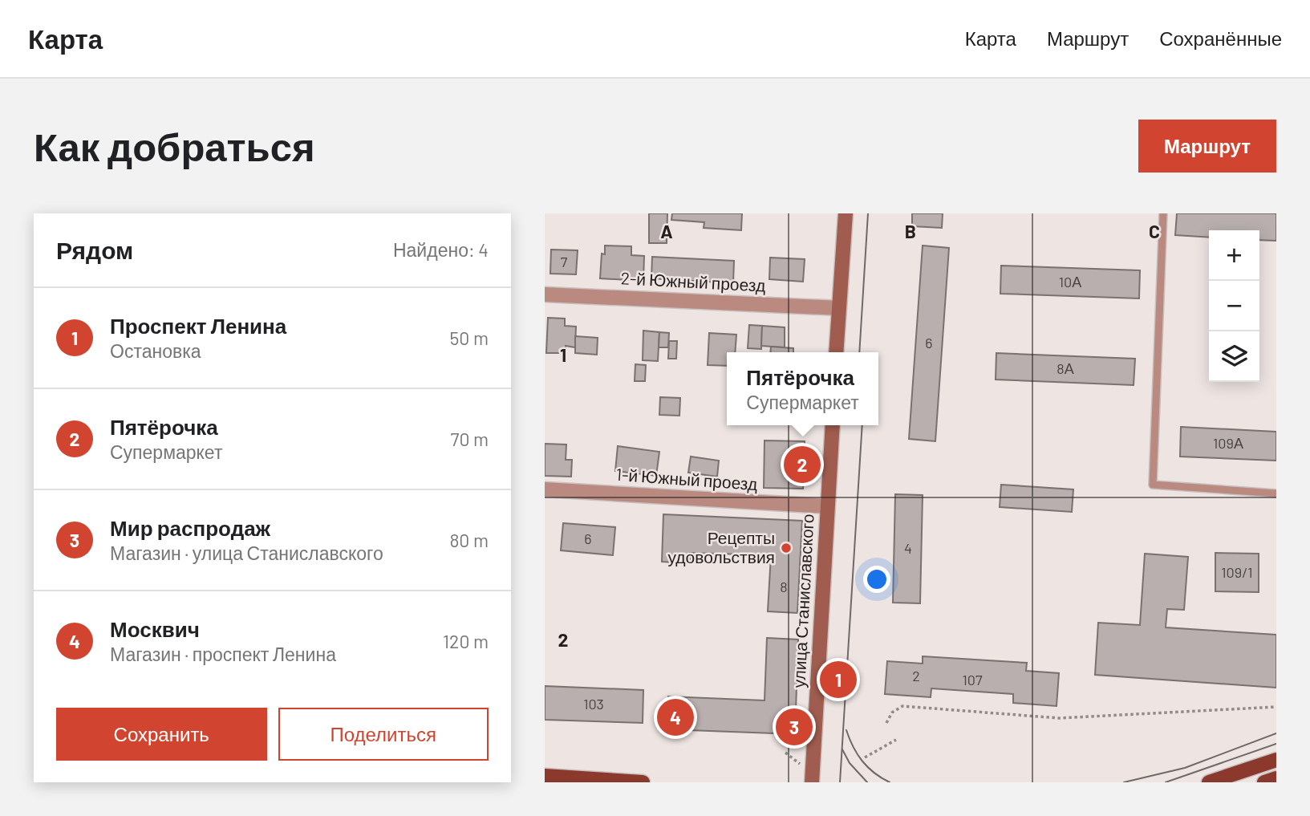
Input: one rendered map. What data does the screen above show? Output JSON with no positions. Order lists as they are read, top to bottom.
{
  "streets": {
    "main road": ["улица Станиславского"],
    "street": ["2-й Южный проезд", "1-й Южный проезд"]
  },
  "crossings": [
    ["1-й Южный проезд", "улица Станиславского"]
  ],
  "places": ["Рецепты удовольствия"],
  "house_numbers": [
    "7",
    "10А",
    "6",
    "8А",
    "109А",
    "6",
    "4",
    "109/1",
    "8",
    "2",
    "107",
    "103"
  ],
  "page": {
    "header": "Карта",
    "nav": ["Карта", "Маршрут", "Сохранённые"],
    "buttons": [
      "Маршрут",
      ["Сохранить", "Поделиться"]
    ],
    "title": "Как добраться",
    "heading": ["Рядом", "Найдено: 4"],
    "map_buttons": ["+", "−"],
    "list": [
      {
        "mark": "1",
        "name": "Проспект Ленина",
        "note": "Остановка",
        "value": "50 m"
      },
      {
        "mark": "2",
        "name": "Пятёрочка",
        "note": "Супермаркет",
        "value": "70 m"
      },
      {
        "mark": "3",
        "name": "Мир распродаж",
        "note": "Магазин · улица Станиславского",
        "value": "80 m"
      },
      {
        "mark": "4",
        "name": "Москвич",
        "note": "Магазин · проспект Ленина",
        "value": "120 m"
      }
    ],
    "popup": ["Пятёрочка", "Супермаркет"],
    "pins": [
      "2",
      "1",
      "4",
      "3"
    ]
  },
  "grid": {
    "columns": ["A", "B", "C"],
    "rows": ["1", "2"]
  }
}
